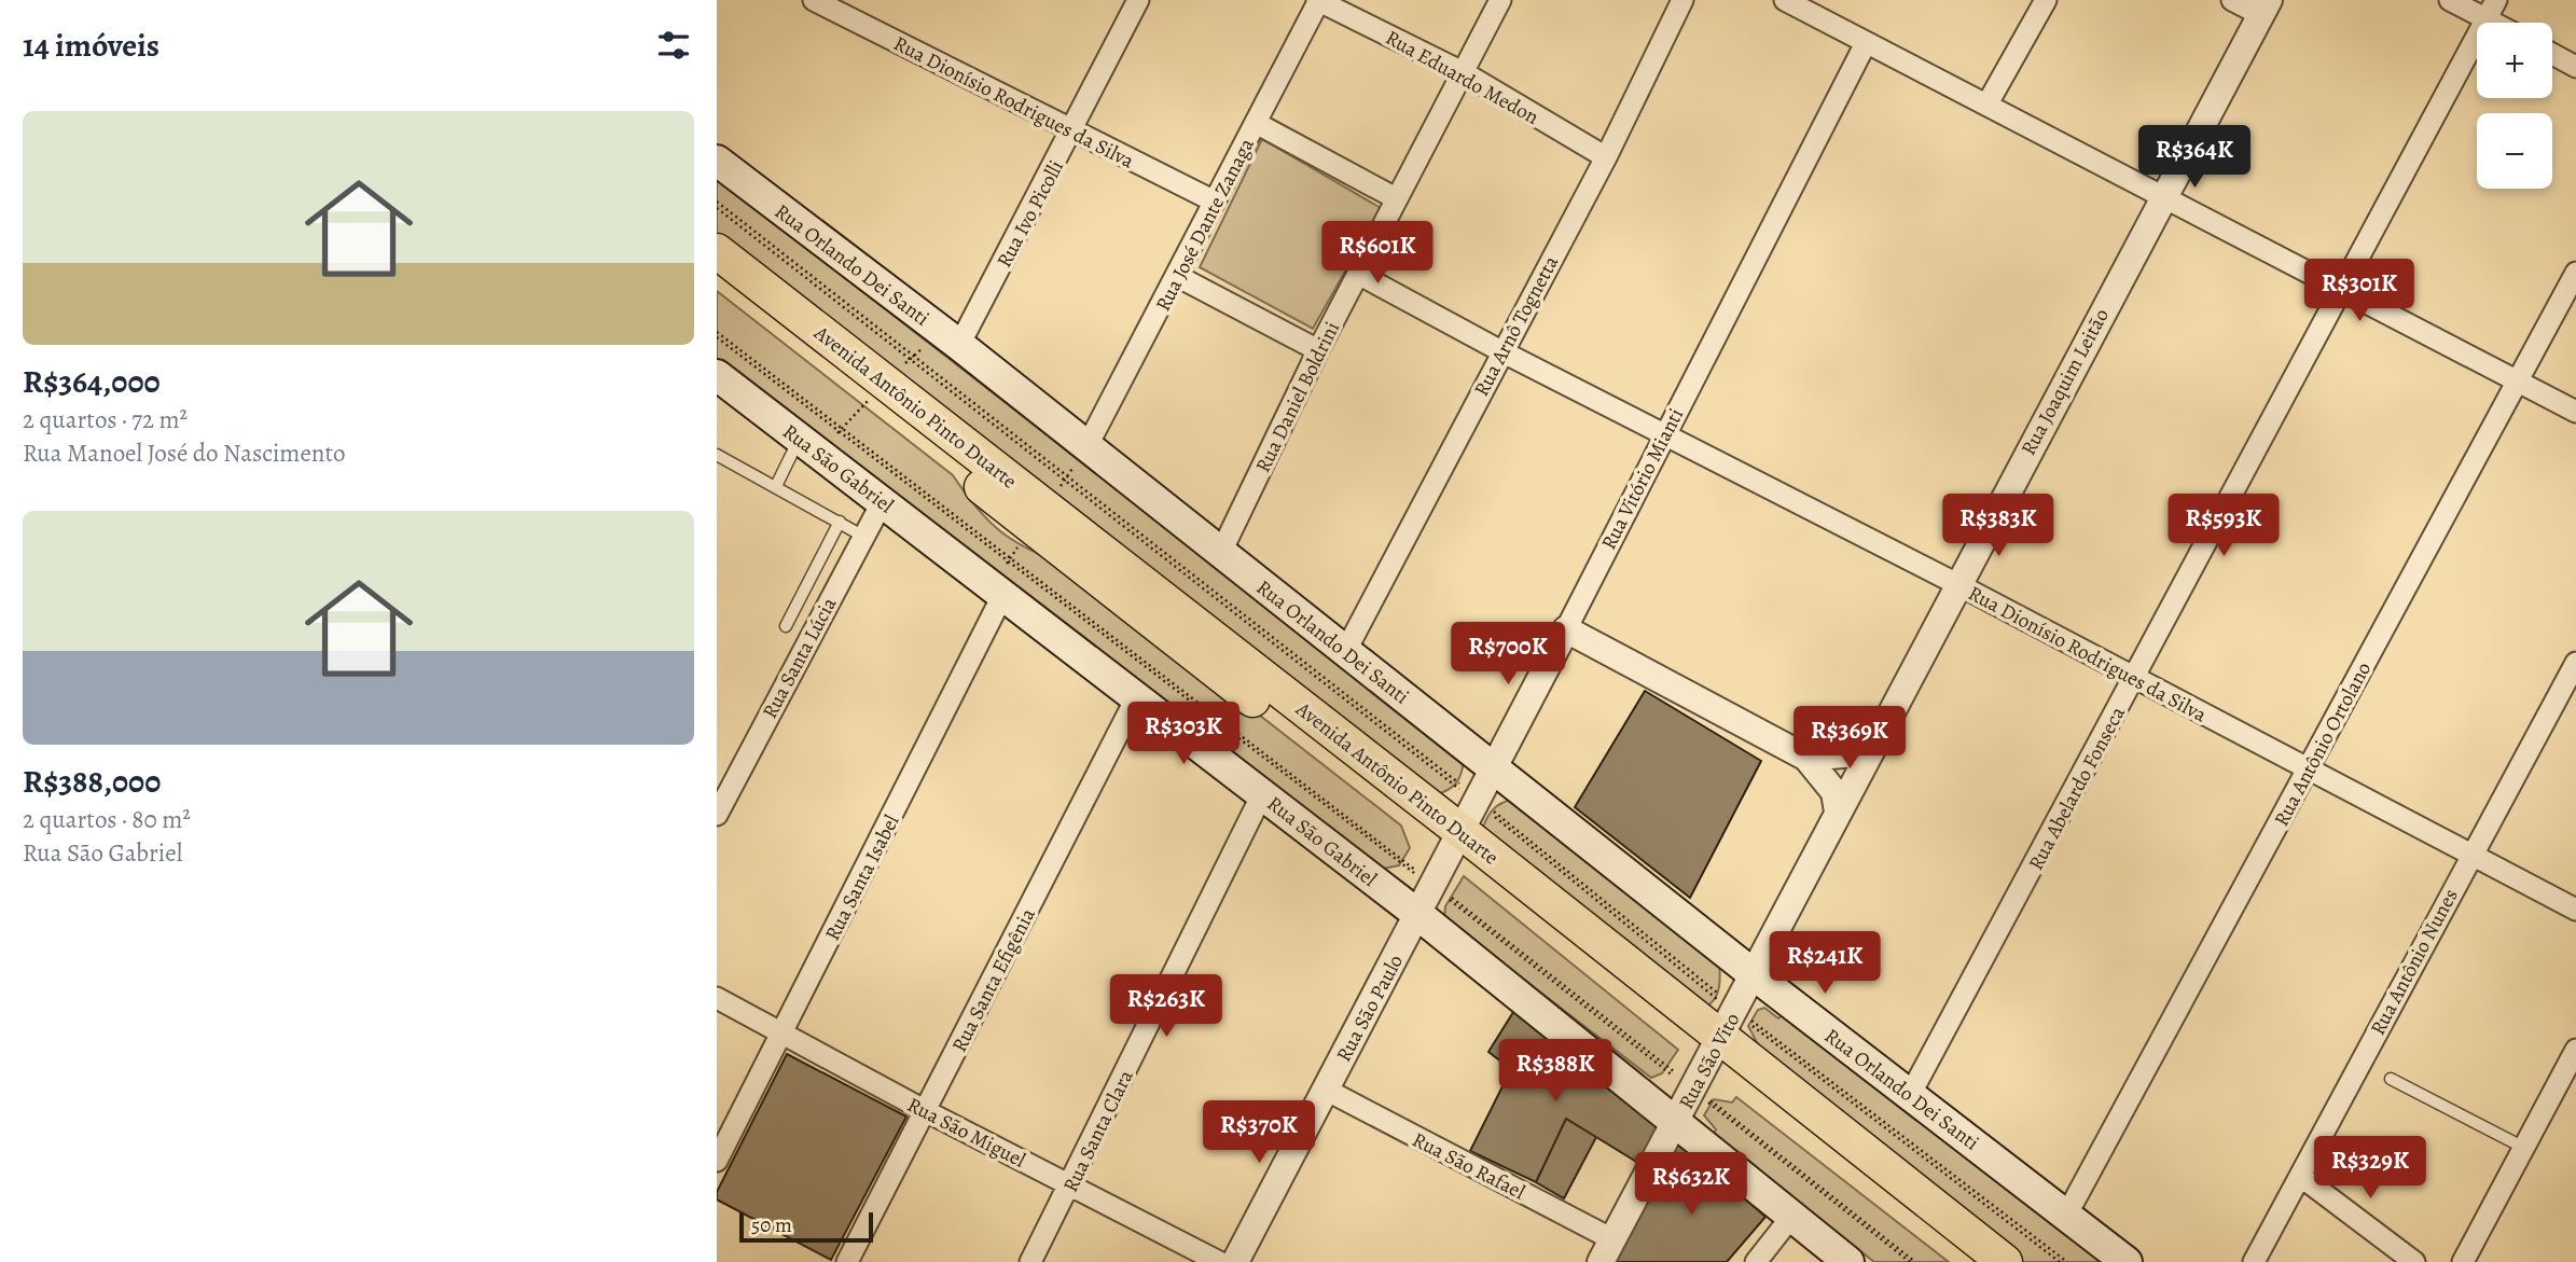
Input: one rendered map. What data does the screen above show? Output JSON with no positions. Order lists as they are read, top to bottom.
{
  "streets": {
    "main road": ["Rua Orlando Dei Santi", "Avenida Antônio Pinto Duarte", "Rua São Gabriel"],
    "street": [
      "Rua Eduardo Medon",
      "Rua Dionísio Rodrigues da Silva",
      "Rua Ivo Picolli",
      "Rua José Dante Zanaga",
      "Rua Arnô Tognetta",
      "Rua Joaquim Leitão",
      "Rua Daniel Boldrini",
      "Rua Vitório Mianti",
      "Rua Santa Lúcia",
      "Rua Antônio Ortolano",
      "Rua Abelardo Fonseca",
      "Rua Santa Isabel",
      "Rua Antônio Nunes",
      "Rua Santa Efigênia",
      "Rua São Paulo",
      "Rua São Vito",
      "Rua Santa Clara",
      "Rua São Miguel",
      "Rua São Rafael"
    ]
  },
  "crossings": [
    ["Rua Eduardo Medon", "Rua José Dante Zanaga"],
    ["Rua Eduardo Medon", "Rua Arnô Tognetta"],
    ["Rua Eduardo Medon", "Rua Daniel Boldrini"],
    ["Rua Dionísio Rodrigues da Silva", "Rua Ivo Picolli"],
    ["Rua Dionísio Rodrigues da Silva", "Rua José Dante Zanaga"],
    ["Rua Dionísio Rodrigues da Silva", "Rua Arnô Tognetta"],
    ["Rua Dionísio Rodrigues da Silva", "Rua Joaquim Leitão"],
    ["Rua Dionísio Rodrigues da Silva", "Rua Daniel Boldrini"],
    ["Rua Dionísio Rodrigues da Silva", "Rua Vitório Mianti"],
    ["Rua Dionísio Rodrigues da Silva", "Rua Antônio Ortolano"],
    ["Rua Dionísio Rodrigues da Silva", "Rua Abelardo Fonseca"],
    ["Rua Dionísio Rodrigues da Silva", "Rua Antônio Nunes"],
    ["Rua Ivo Picolli", "Rua Orlando Dei Santi"],
    ["Rua José Dante Zanaga", "Rua Orlando Dei Santi"],
    ["Rua Orlando Dei Santi", "Rua Arnô Tognetta"],
    ["Rua Orlando Dei Santi", "Rua Daniel Boldrini"],
    ["Rua Orlando Dei Santi", "Rua Vitório Mianti"],
    ["Rua Orlando Dei Santi", "Rua Antônio Ortolano"],
    ["Rua Orlando Dei Santi", "Rua Abelardo Fonseca"],
    ["Rua Orlando Dei Santi", "Rua São Vito"],
    ["Rua Joaquim Leitão", "Rua São Vito"],
    ["Avenida Antônio Pinto Duarte", "Rua Vitório Mianti"],
    ["Avenida Antônio Pinto Duarte", "Rua São Vito"],
    ["Rua São Gabriel", "Rua Vitório Mianti"],
    ["Rua São Gabriel", "Rua Santa Lúcia"],
    ["Rua São Gabriel", "Rua Santa Isabel"],
    ["Rua São Gabriel", "Rua Santa Efigênia"],
    ["Rua São Gabriel", "Rua São Paulo"],
    ["Rua São Gabriel", "Rua São Vito"],
    ["Rua São Gabriel", "Rua Santa Clara"],
    ["Rua Vitório Mianti", "Rua São Paulo"],
    ["Rua Santa Isabel", "Rua São Miguel"],
    ["Rua Santa Efigênia", "Rua São Miguel"],
    ["Rua São Paulo", "Rua São Rafael"],
    ["Rua São Vito", "Rua São Rafael"],
    ["Rua Santa Clara", "Rua São Miguel"]
  ],
  "scale_bar": "50 m",
  "page": {
    "heading": "14 imóveis",
    "map_buttons": ["+", "−"],
    "list": [
      {
        "name": "R$364,000",
        "note": "2 quartos · 72 m² · Rua Manoel José do Nascimento"
      },
      {
        "name": "R$388,000",
        "note": "2 quartos · 80 m² · Rua São Gabriel"
      }
    ],
    "price": [
      "R$364K",
      "R$601K",
      "R$301K",
      "R$383K",
      "R$593K",
      "R$700K",
      "R$303K",
      "R$369K",
      "R$241K",
      "R$263K",
      "R$388K",
      "R$370K",
      "R$329K",
      "R$632K"
    ],
    "scale": "50 m"
  }
}
